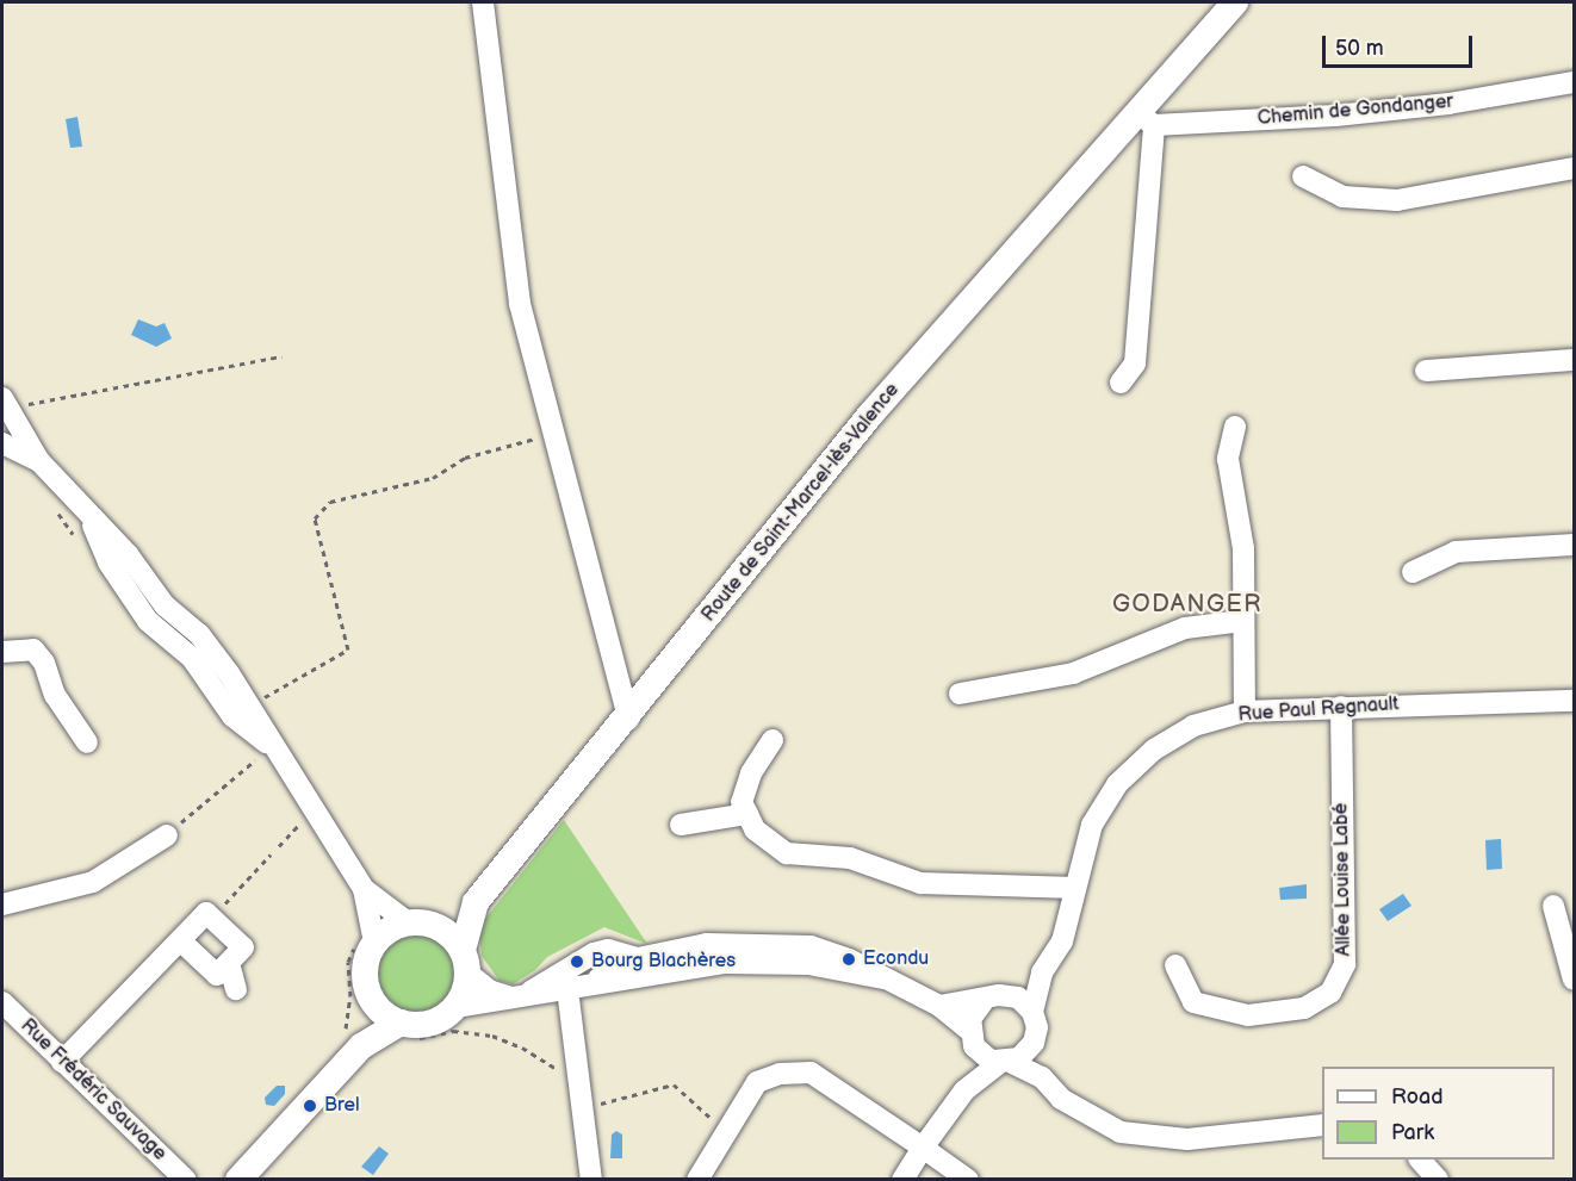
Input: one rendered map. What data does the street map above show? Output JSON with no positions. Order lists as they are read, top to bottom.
{
  "streets": {
    "main road": ["Route de Saint-Marcel-lès-Valence"],
    "street": [
      "Chemin de Gondanger",
      "Rue Paul Regnault",
      "Allée Louise Labé",
      "Rue Frédéric Sauvage"
    ]
  },
  "crossings": [
    ["Chemin de Gondanger", "Route de Saint-Marcel-lès-Valence"],
    ["Rue Paul Regnault", "Allée Louise Labé"]
  ],
  "districts": ["GODANGER"],
  "places": ["Econdu", "Bourg Blachères", "Brel"],
  "legend": ["Road", "Park"],
  "scale_bar": "50 m"
}
